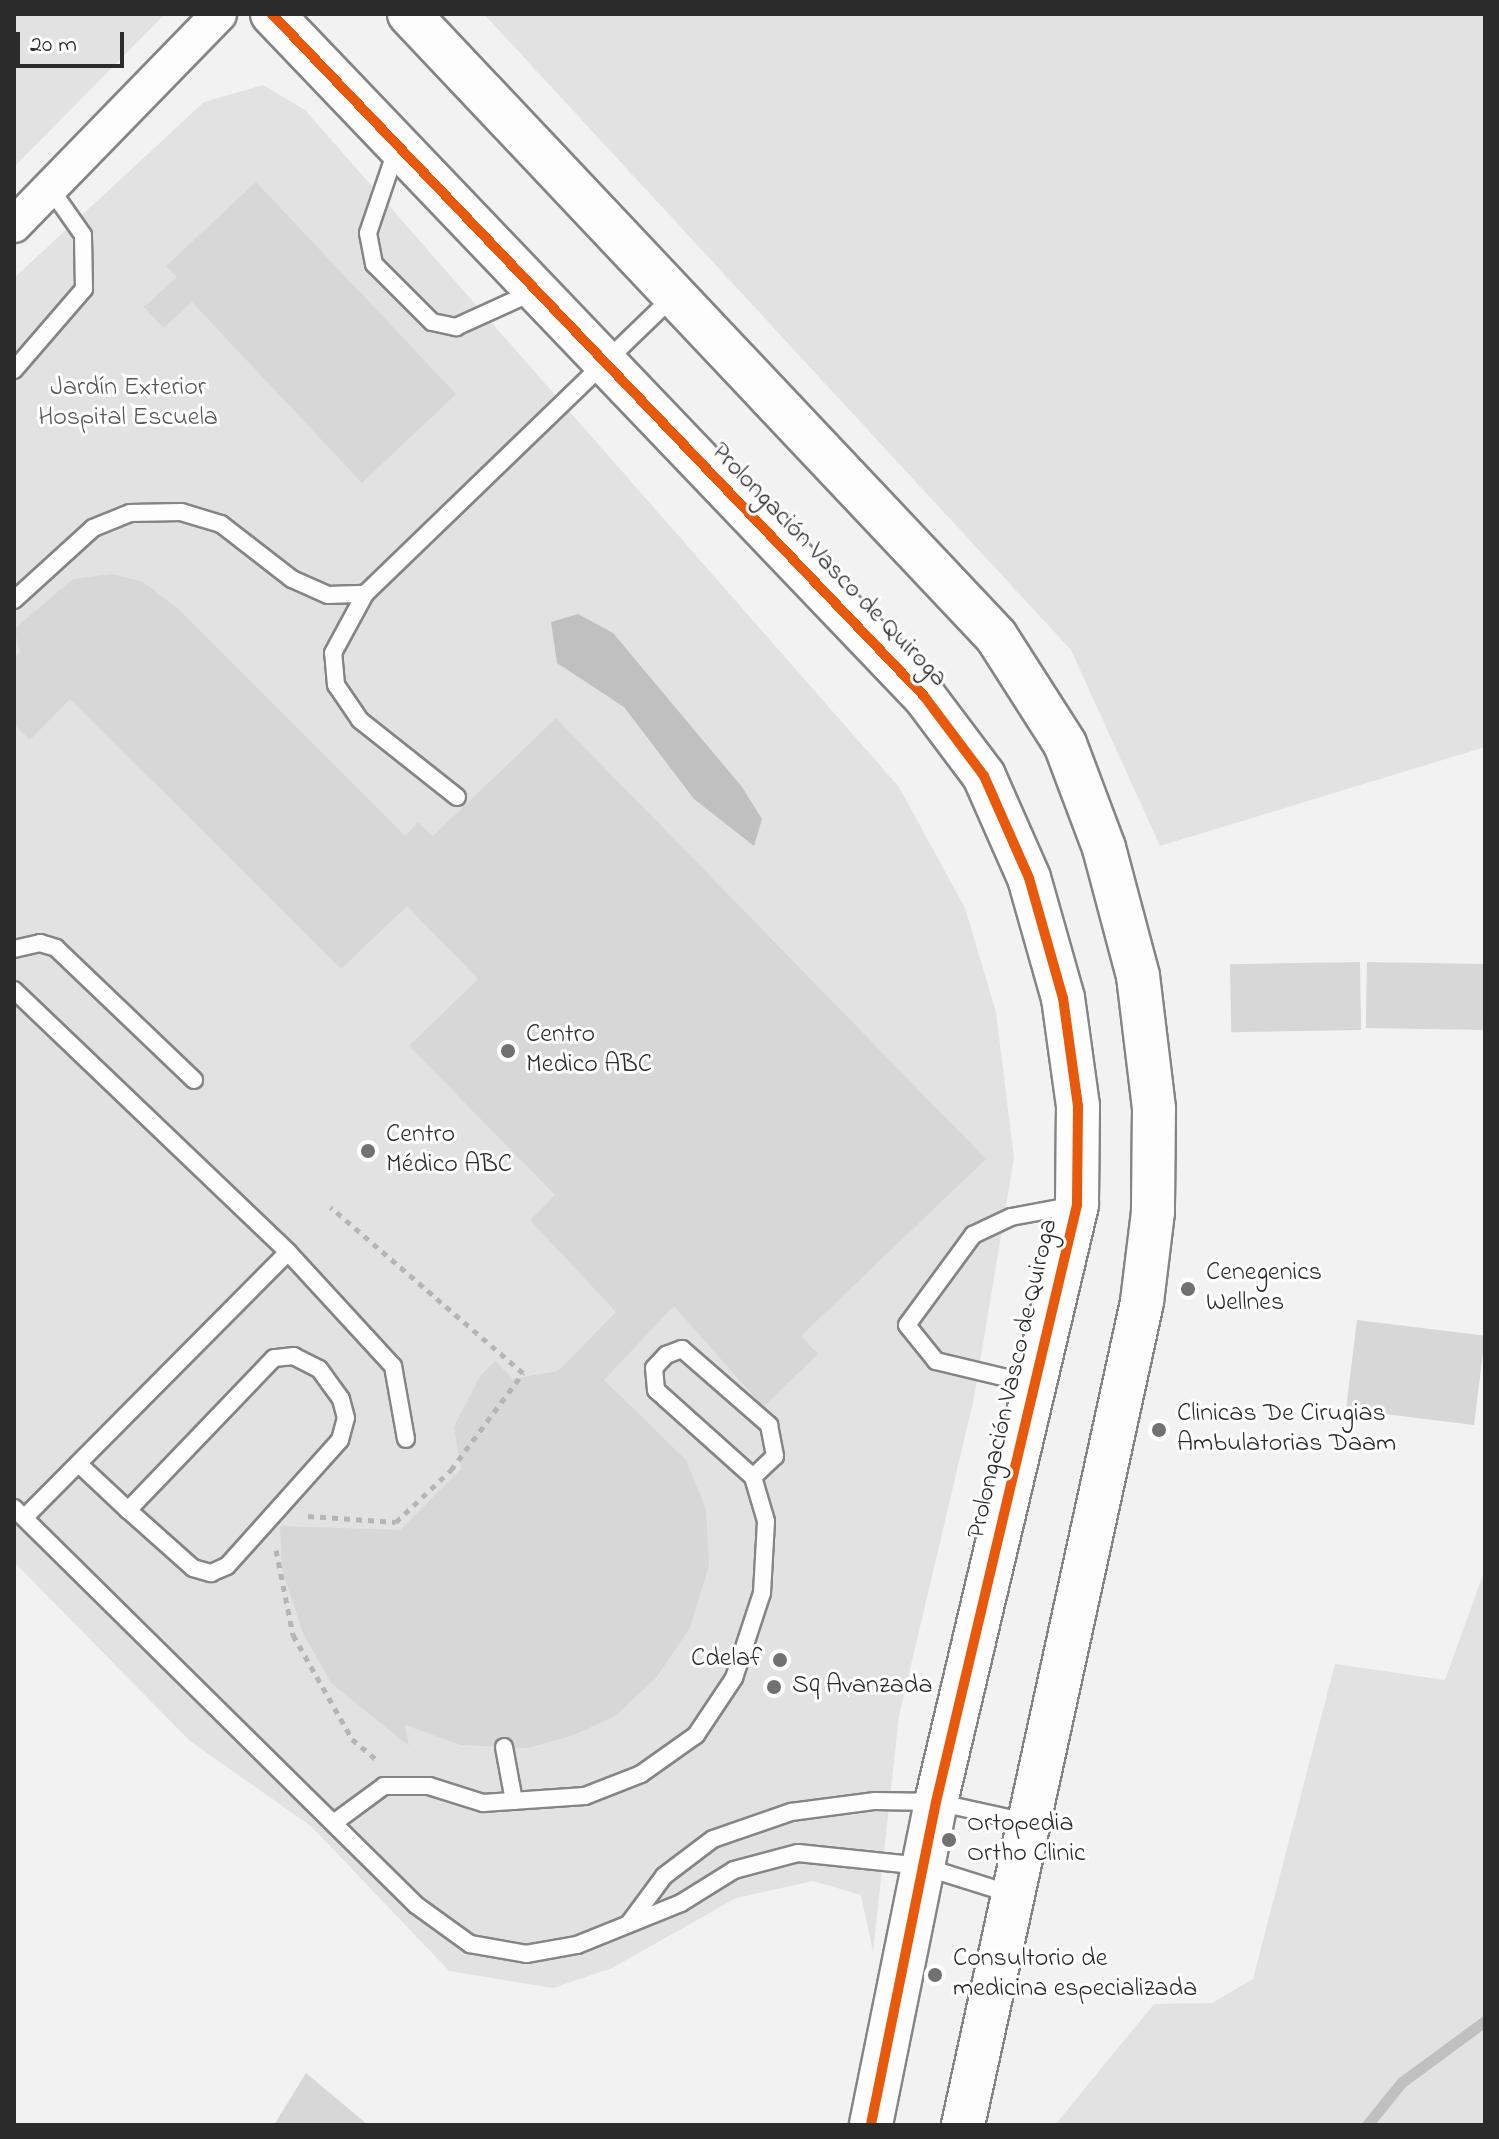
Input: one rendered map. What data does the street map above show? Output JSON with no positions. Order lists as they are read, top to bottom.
{
  "streets": {
    "street": ["Prolongación Vasco de Quiroga"]
  },
  "parks": ["Jardín Exterior Hospital Escuela"],
  "places": [
    "Centro Medico ABC",
    "Centro Médico ABC",
    "Cenegenics Wellnes",
    "Clinicas De Cirugias Ambulatorias Daam",
    "Cdelaf",
    "Sq Avanzada",
    "Ortopedia Ortho Clinic",
    "Consultorio de medicina especializada"
  ],
  "scale_bar": "20 m"
}
